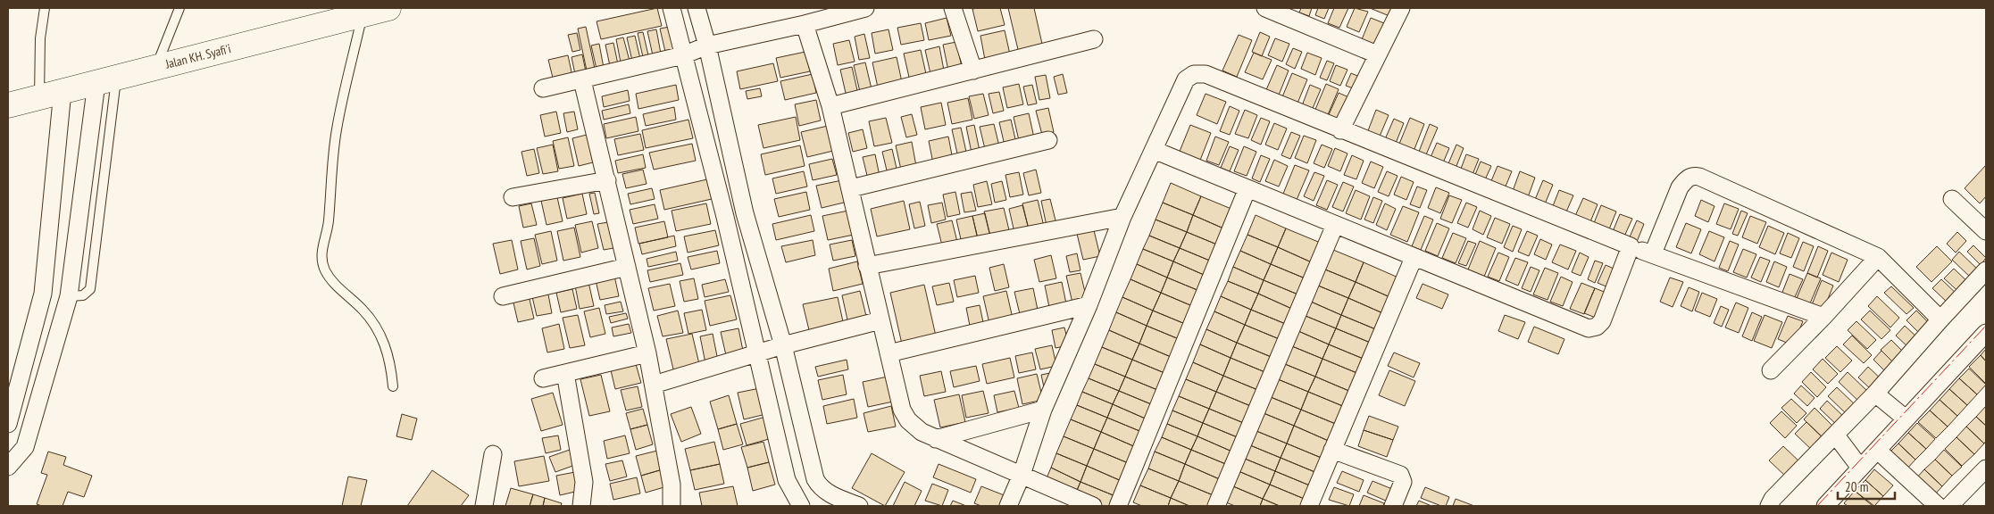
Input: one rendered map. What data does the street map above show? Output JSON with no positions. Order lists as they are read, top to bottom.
{
  "streets": {
    "main road": ["Jalan KH. Syafi'i"]
  },
  "scale_bar": "20 m"
}
